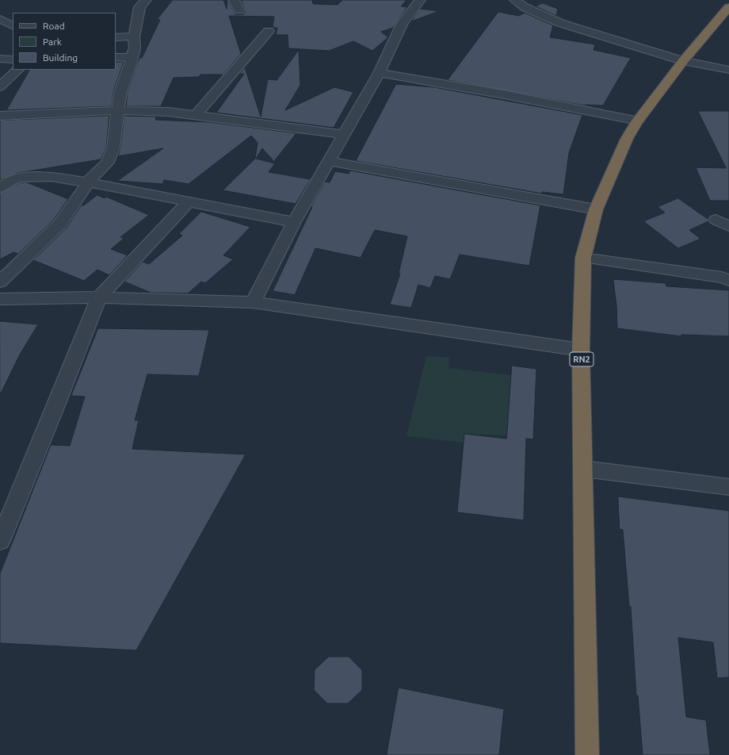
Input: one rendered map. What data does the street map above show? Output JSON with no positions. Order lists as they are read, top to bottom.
{
  "streets": {
    "highway": ["RN2"]
  },
  "legend": ["Road", "Park", "Building"]
}
